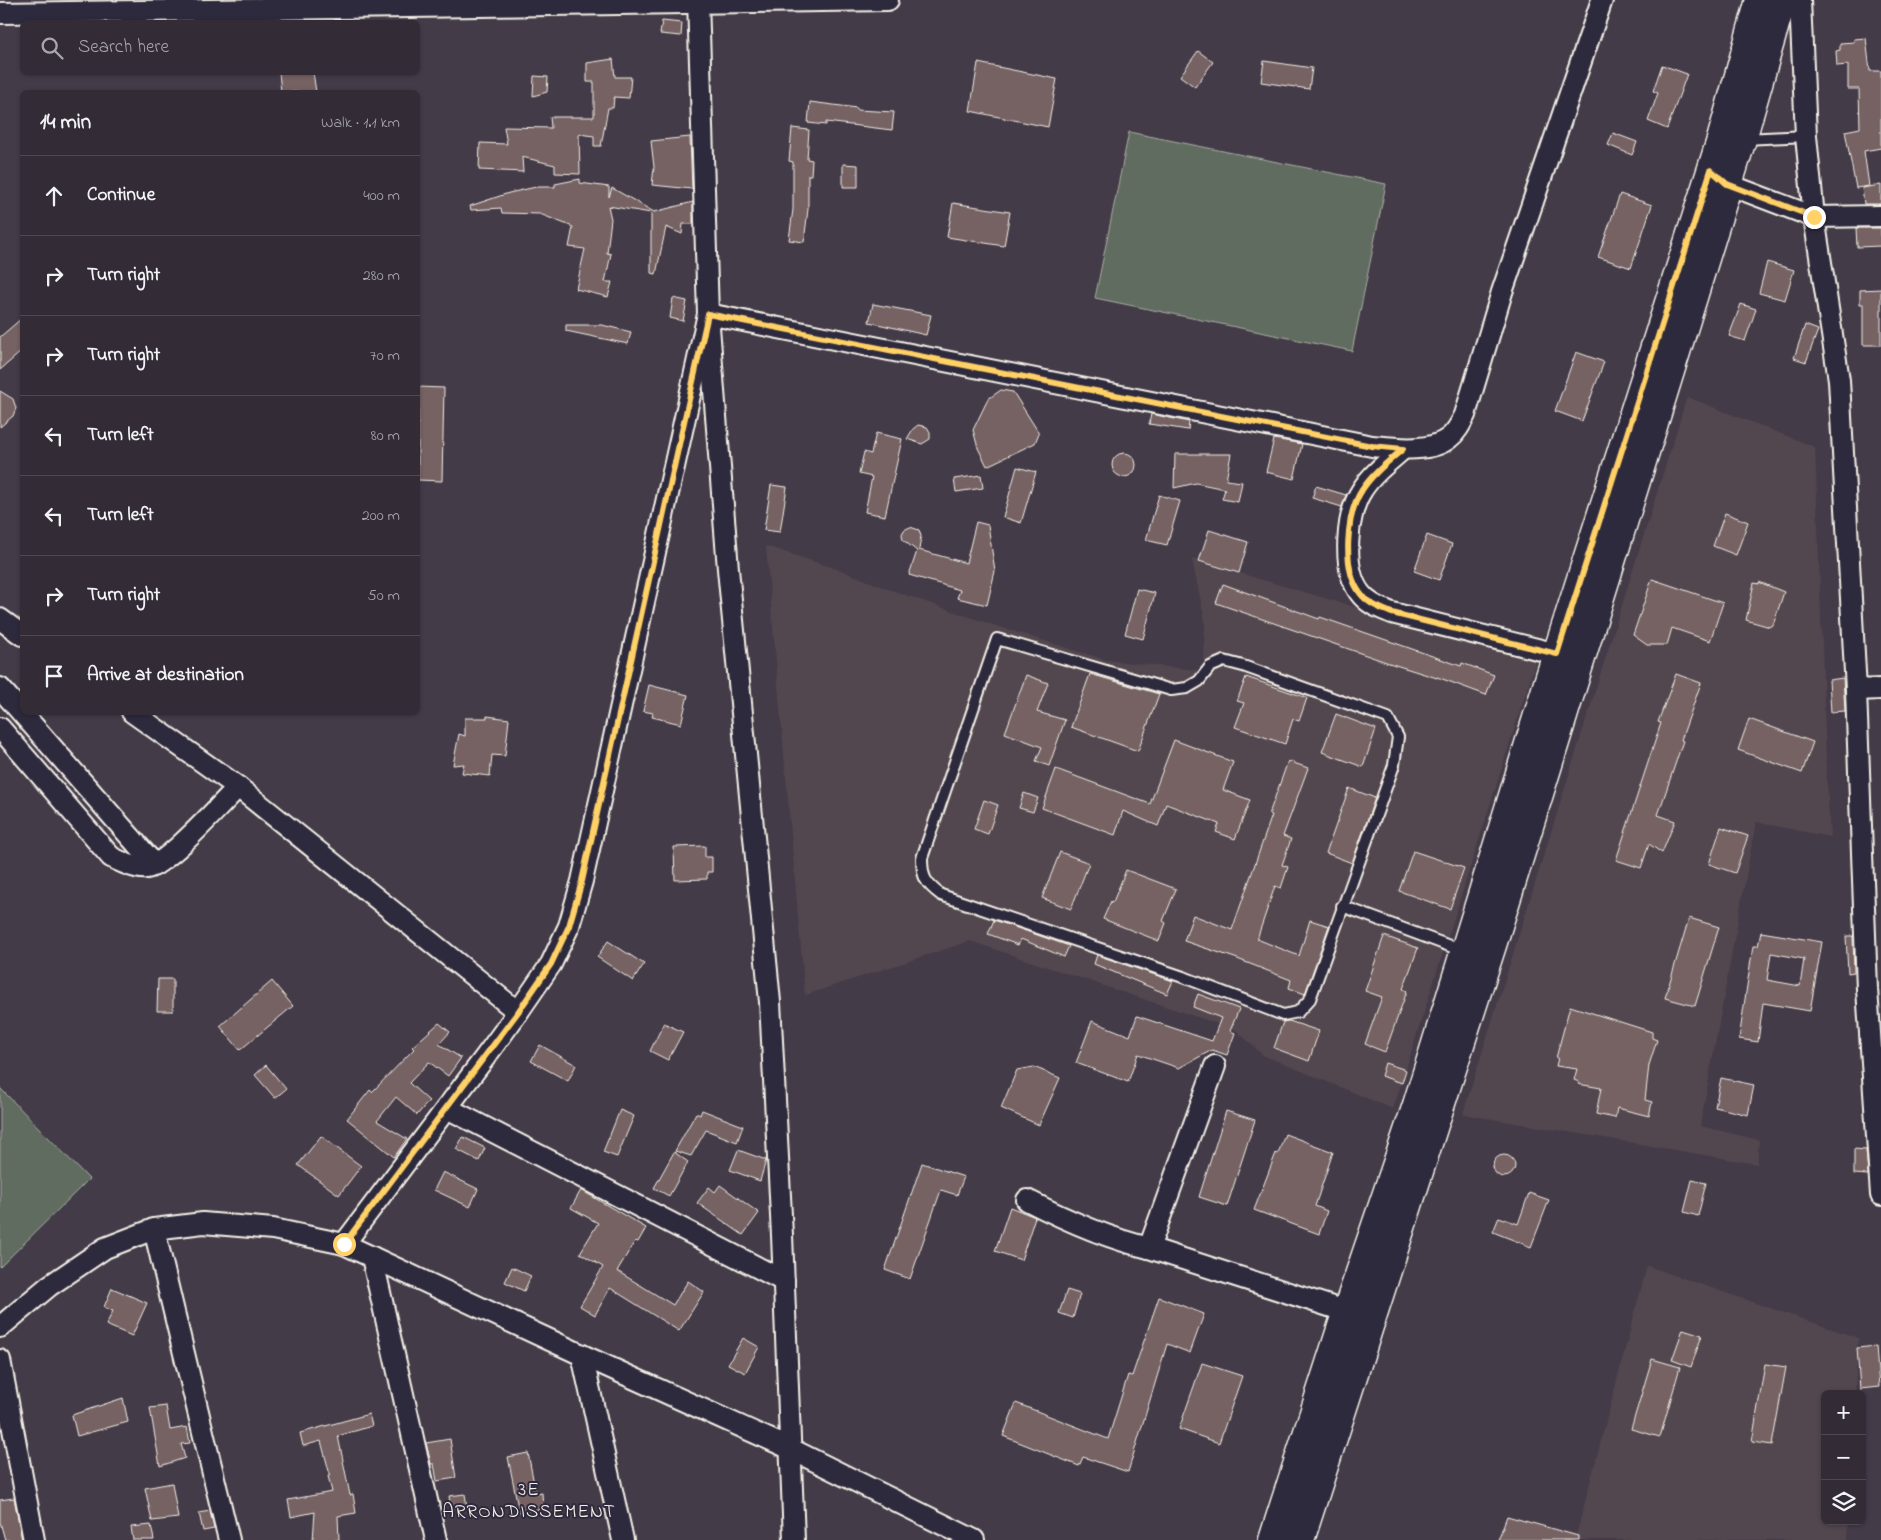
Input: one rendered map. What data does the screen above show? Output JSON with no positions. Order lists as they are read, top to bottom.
{
  "districts": ["3E ARRONDISSEMENT"],
  "page": {
    "search": "Search here",
    "heading": ["14 min", "Walk · 1.1 km"],
    "list": [
      ["Continue", "400 m"],
      ["Turn right", "280 m"],
      ["Turn right", "70 m"],
      ["Turn left", "80 m"],
      ["Turn left", "200 m"],
      ["Turn right", "50 m"],
      "Arrive at destination"
    ],
    "map_buttons": ["+", "−"]
  }
}
